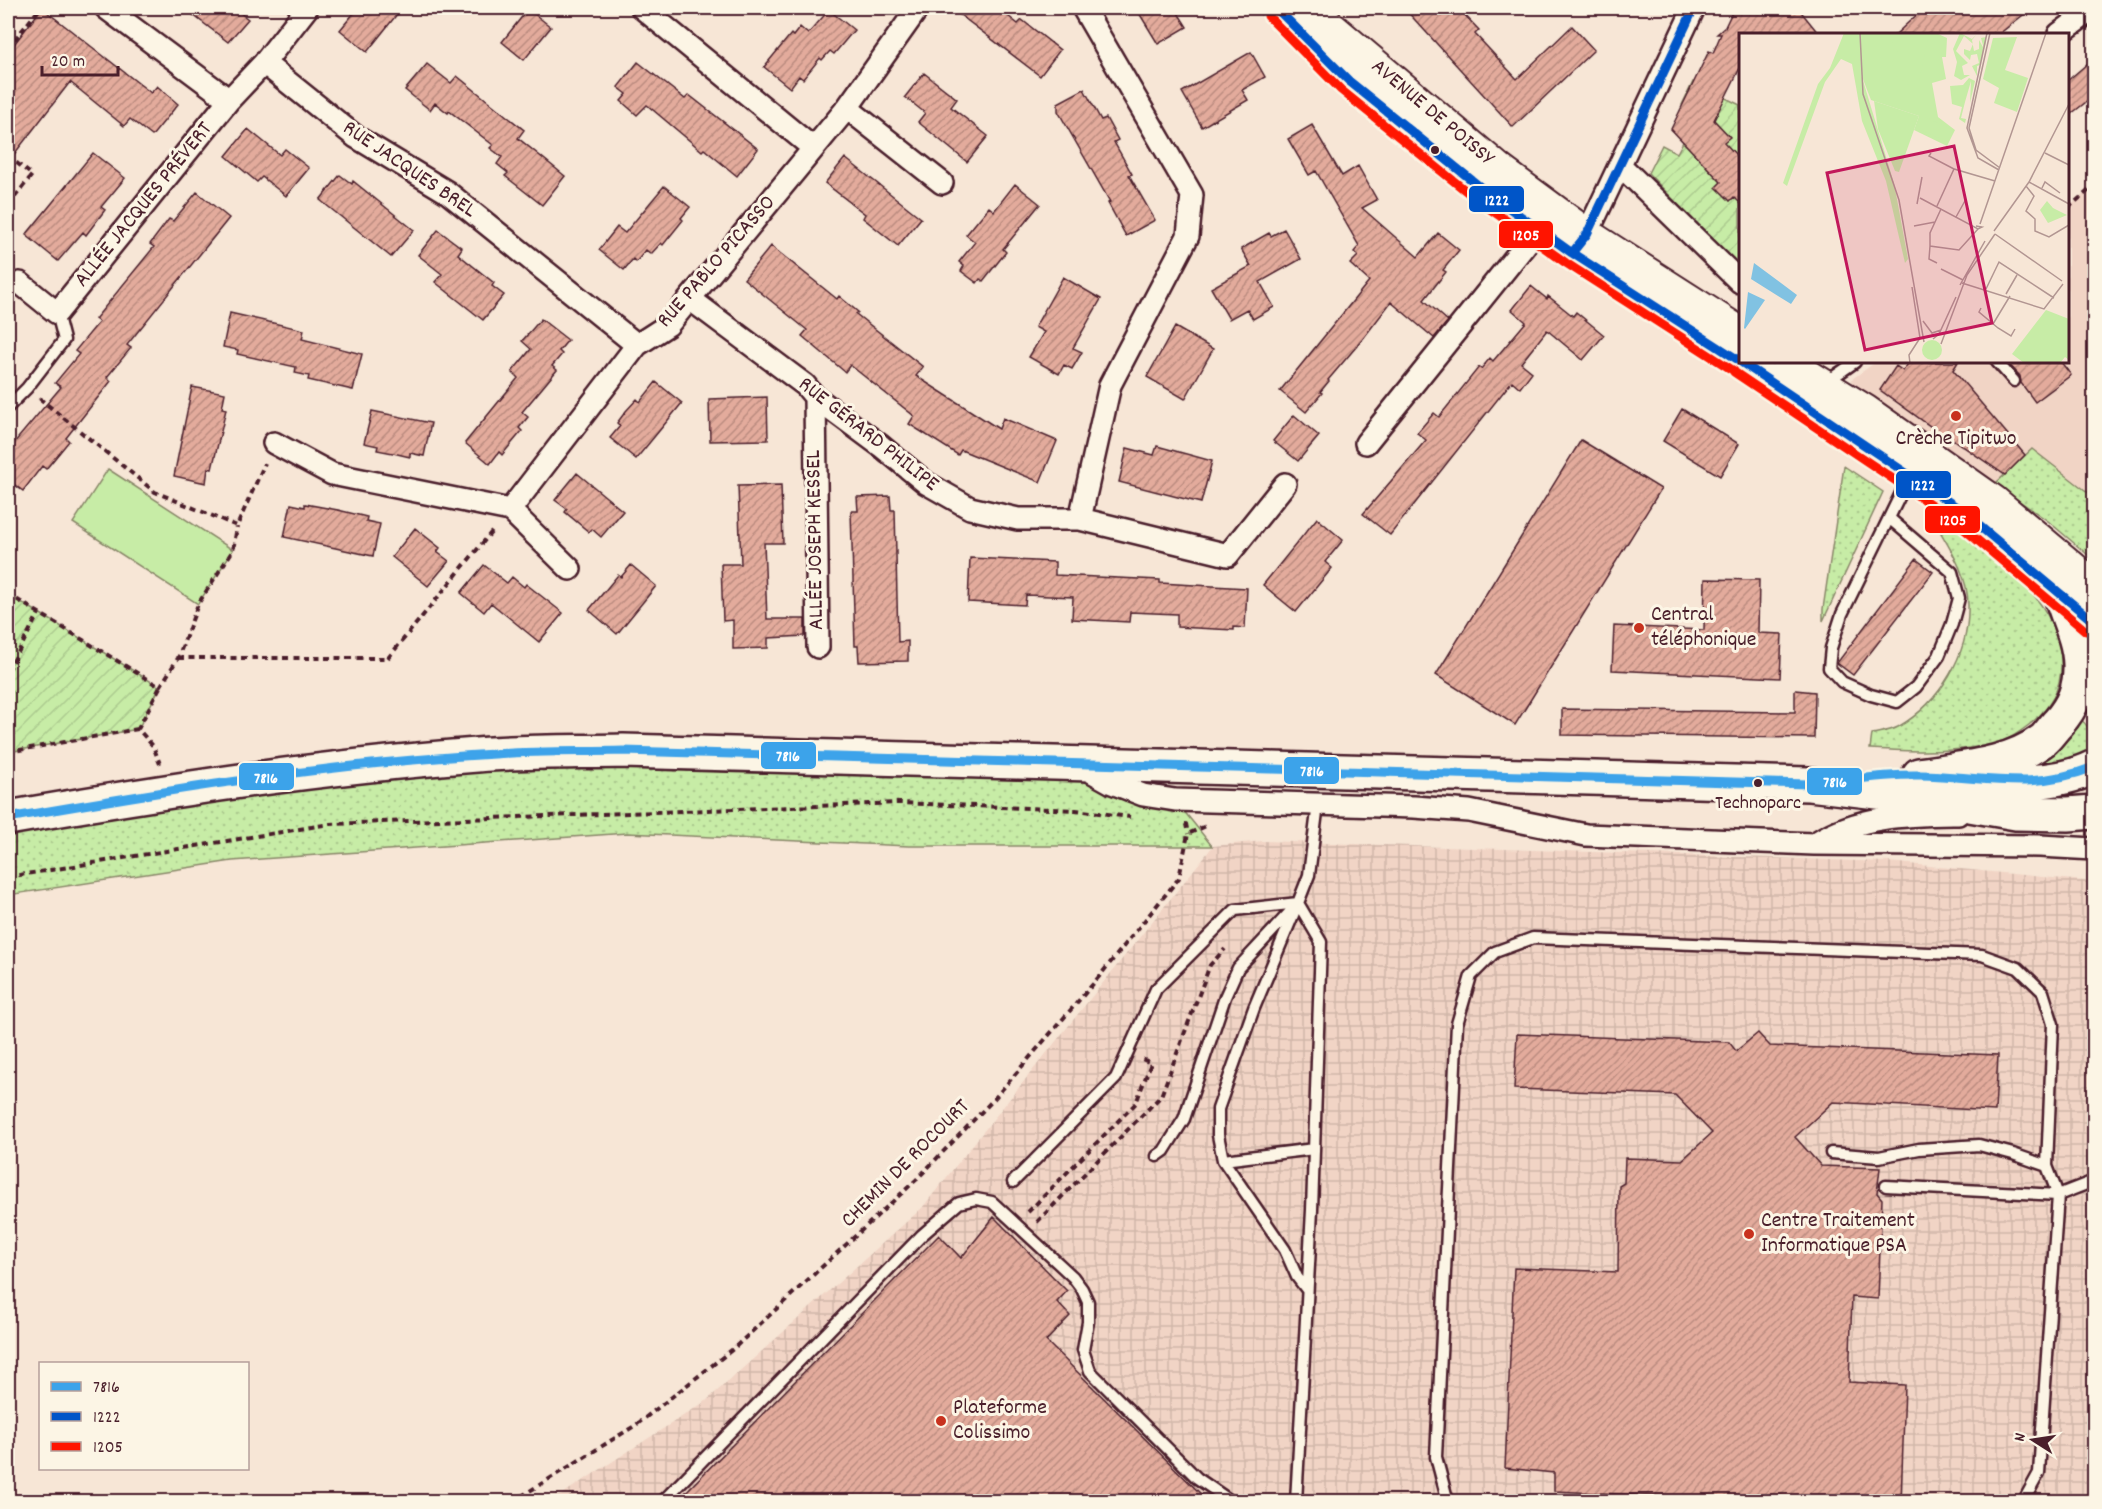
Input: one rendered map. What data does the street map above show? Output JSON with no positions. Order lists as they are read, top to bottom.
{
  "streets": {
    "street": [
      "AVENUE DE POISSY",
      "RUE JACQUES BREL",
      "ALLÉE JACQUES PRÉVERT",
      "RUE PABLO PICASSO",
      "RUE GÉRARD PHILIPE",
      "ALLÉE JOSEPH KESSEL"
    ],
    "path": ["CHEMIN DE ROCOURT"]
  },
  "crossings": [
    ["RUE JACQUES BREL", "ALLÉE JACQUES PRÉVERT"],
    ["RUE JACQUES BREL", "RUE PABLO PICASSO"],
    ["RUE PABLO PICASSO", "RUE GÉRARD PHILIPE"],
    ["RUE GÉRARD PHILIPE", "ALLÉE JOSEPH KESSEL"]
  ],
  "places": [
    "Crèche Tipitwo",
    "Central téléphonique",
    "Technoparc",
    "Centre Traitement Informatique PSA",
    "Plateforme Colissimo"
  ],
  "lines": ["transit line 1222", "transit line 1205", "transit line 7816"],
  "legend": ["7816", "1222", "1205"],
  "scale_bar": "20 m",
  "north": "left"
}
